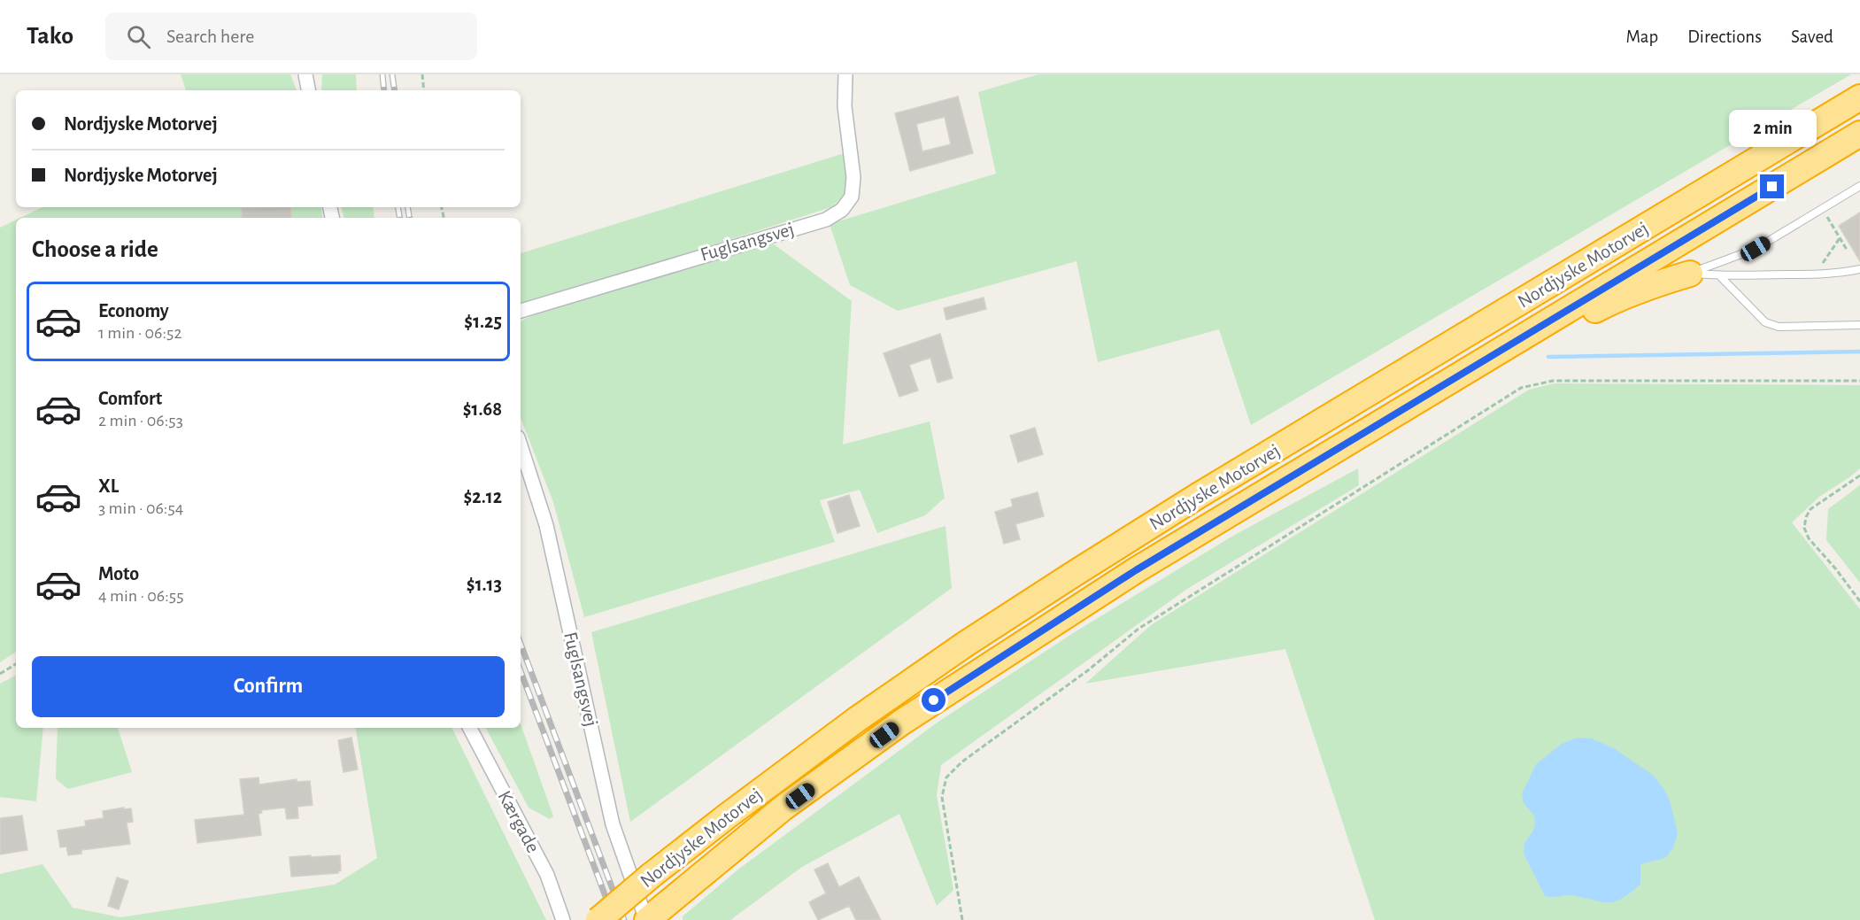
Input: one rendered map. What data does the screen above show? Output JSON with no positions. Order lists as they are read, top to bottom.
{
  "streets": {
    "highway": ["Nordjyske Motorvej"],
    "street": ["Fuglsangsvej", "Kærgade"]
  },
  "crossings": [
    ["Fuglsangsvej", "Nordjyske Motorvej"]
  ],
  "page": {
    "header": "Tako",
    "search": "Search here",
    "nav": ["Map", "Directions", "Saved"],
    "banner": ["Nordjyske Motorvej", "Nordjyske Motorvej"],
    "bubble": "2 min",
    "heading": "Choose a ride",
    "list": [
      {
        "name": "Economy",
        "note": "1 min · 06:52",
        "value": "$1.25"
      },
      {
        "name": "Comfort",
        "note": "2 min · 06:53",
        "value": "$1.68"
      },
      {
        "name": "XL",
        "note": "3 min · 06:54",
        "value": "$2.12"
      },
      {
        "name": "Moto",
        "note": "4 min · 06:55",
        "value": "$1.13"
      }
    ],
    "buttons": "Confirm"
  }
}
